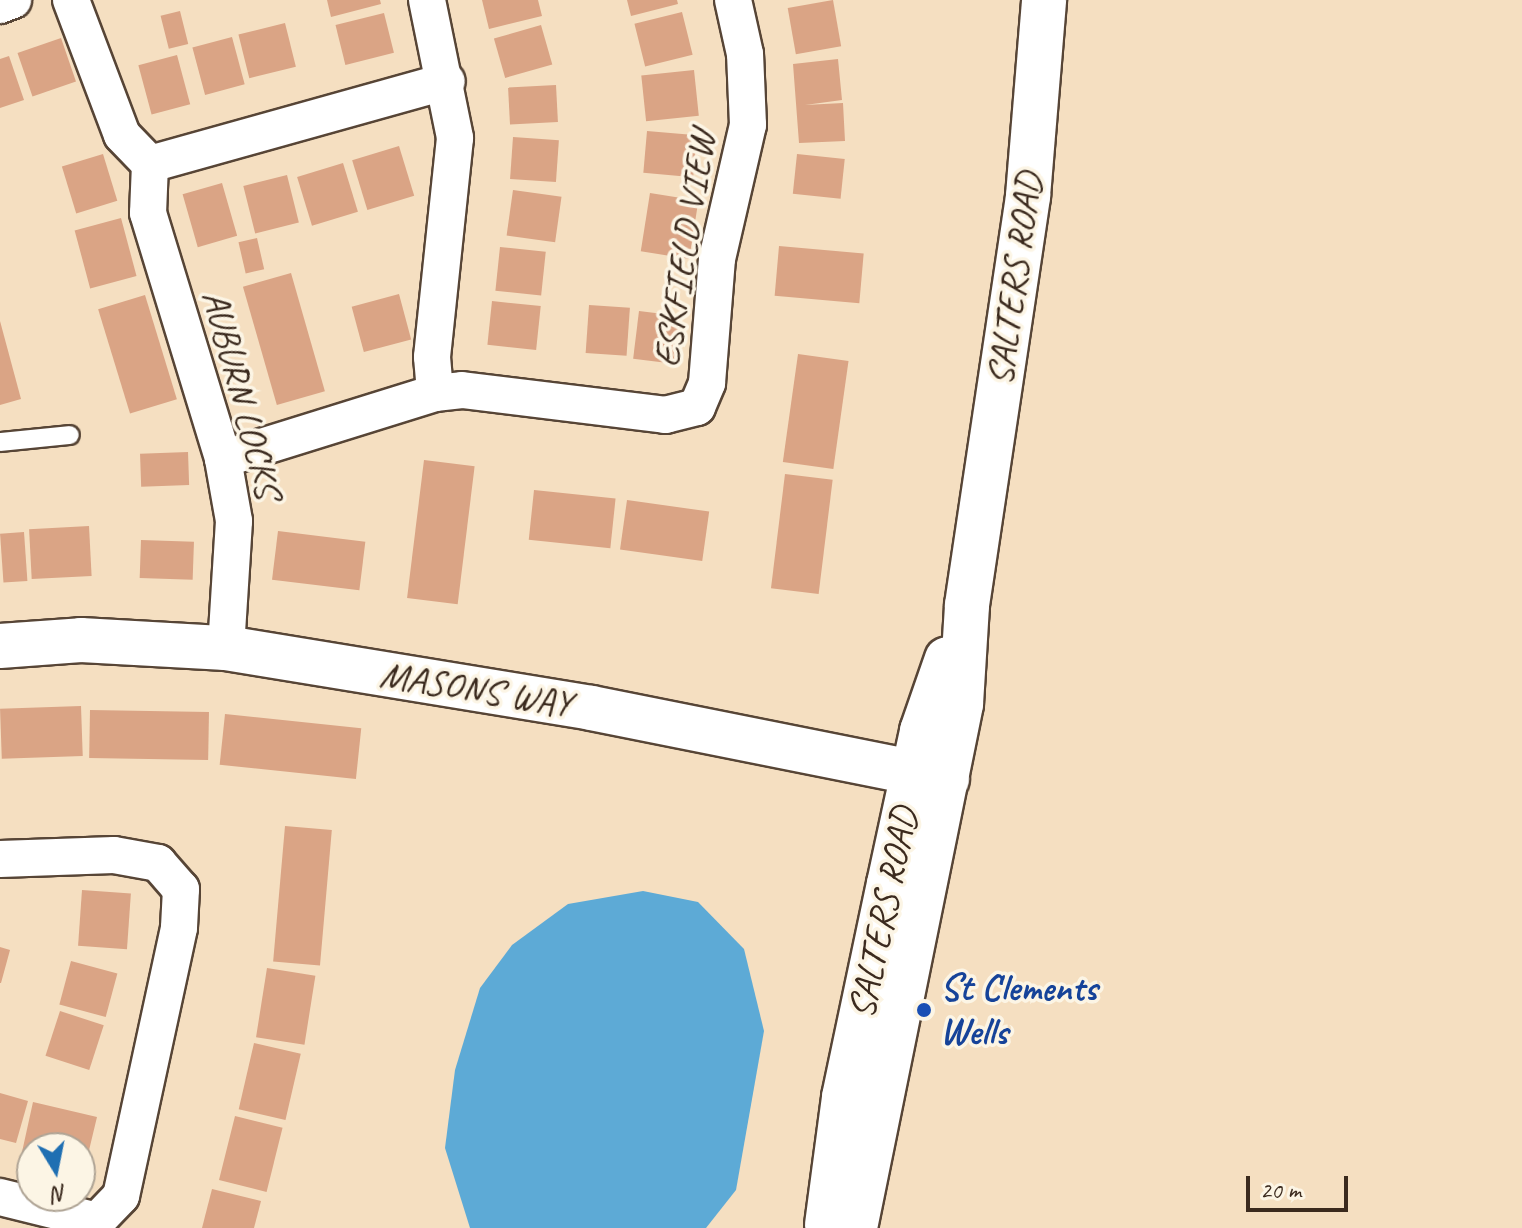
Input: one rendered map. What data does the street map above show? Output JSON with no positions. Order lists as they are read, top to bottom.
{
  "streets": {
    "main road": ["SALTERS ROAD", "MASONS WAY"],
    "street": ["ESKFIELD VIEW", "AUBURN LOCKS"]
  },
  "crossings": [
    ["ESKFIELD VIEW", "AUBURN LOCKS"],
    ["SALTERS ROAD", "MASONS WAY"],
    ["AUBURN LOCKS", "MASONS WAY"]
  ],
  "places": ["St Clements Wells"],
  "scale_bar": "20 m",
  "north": "bottom"
}
